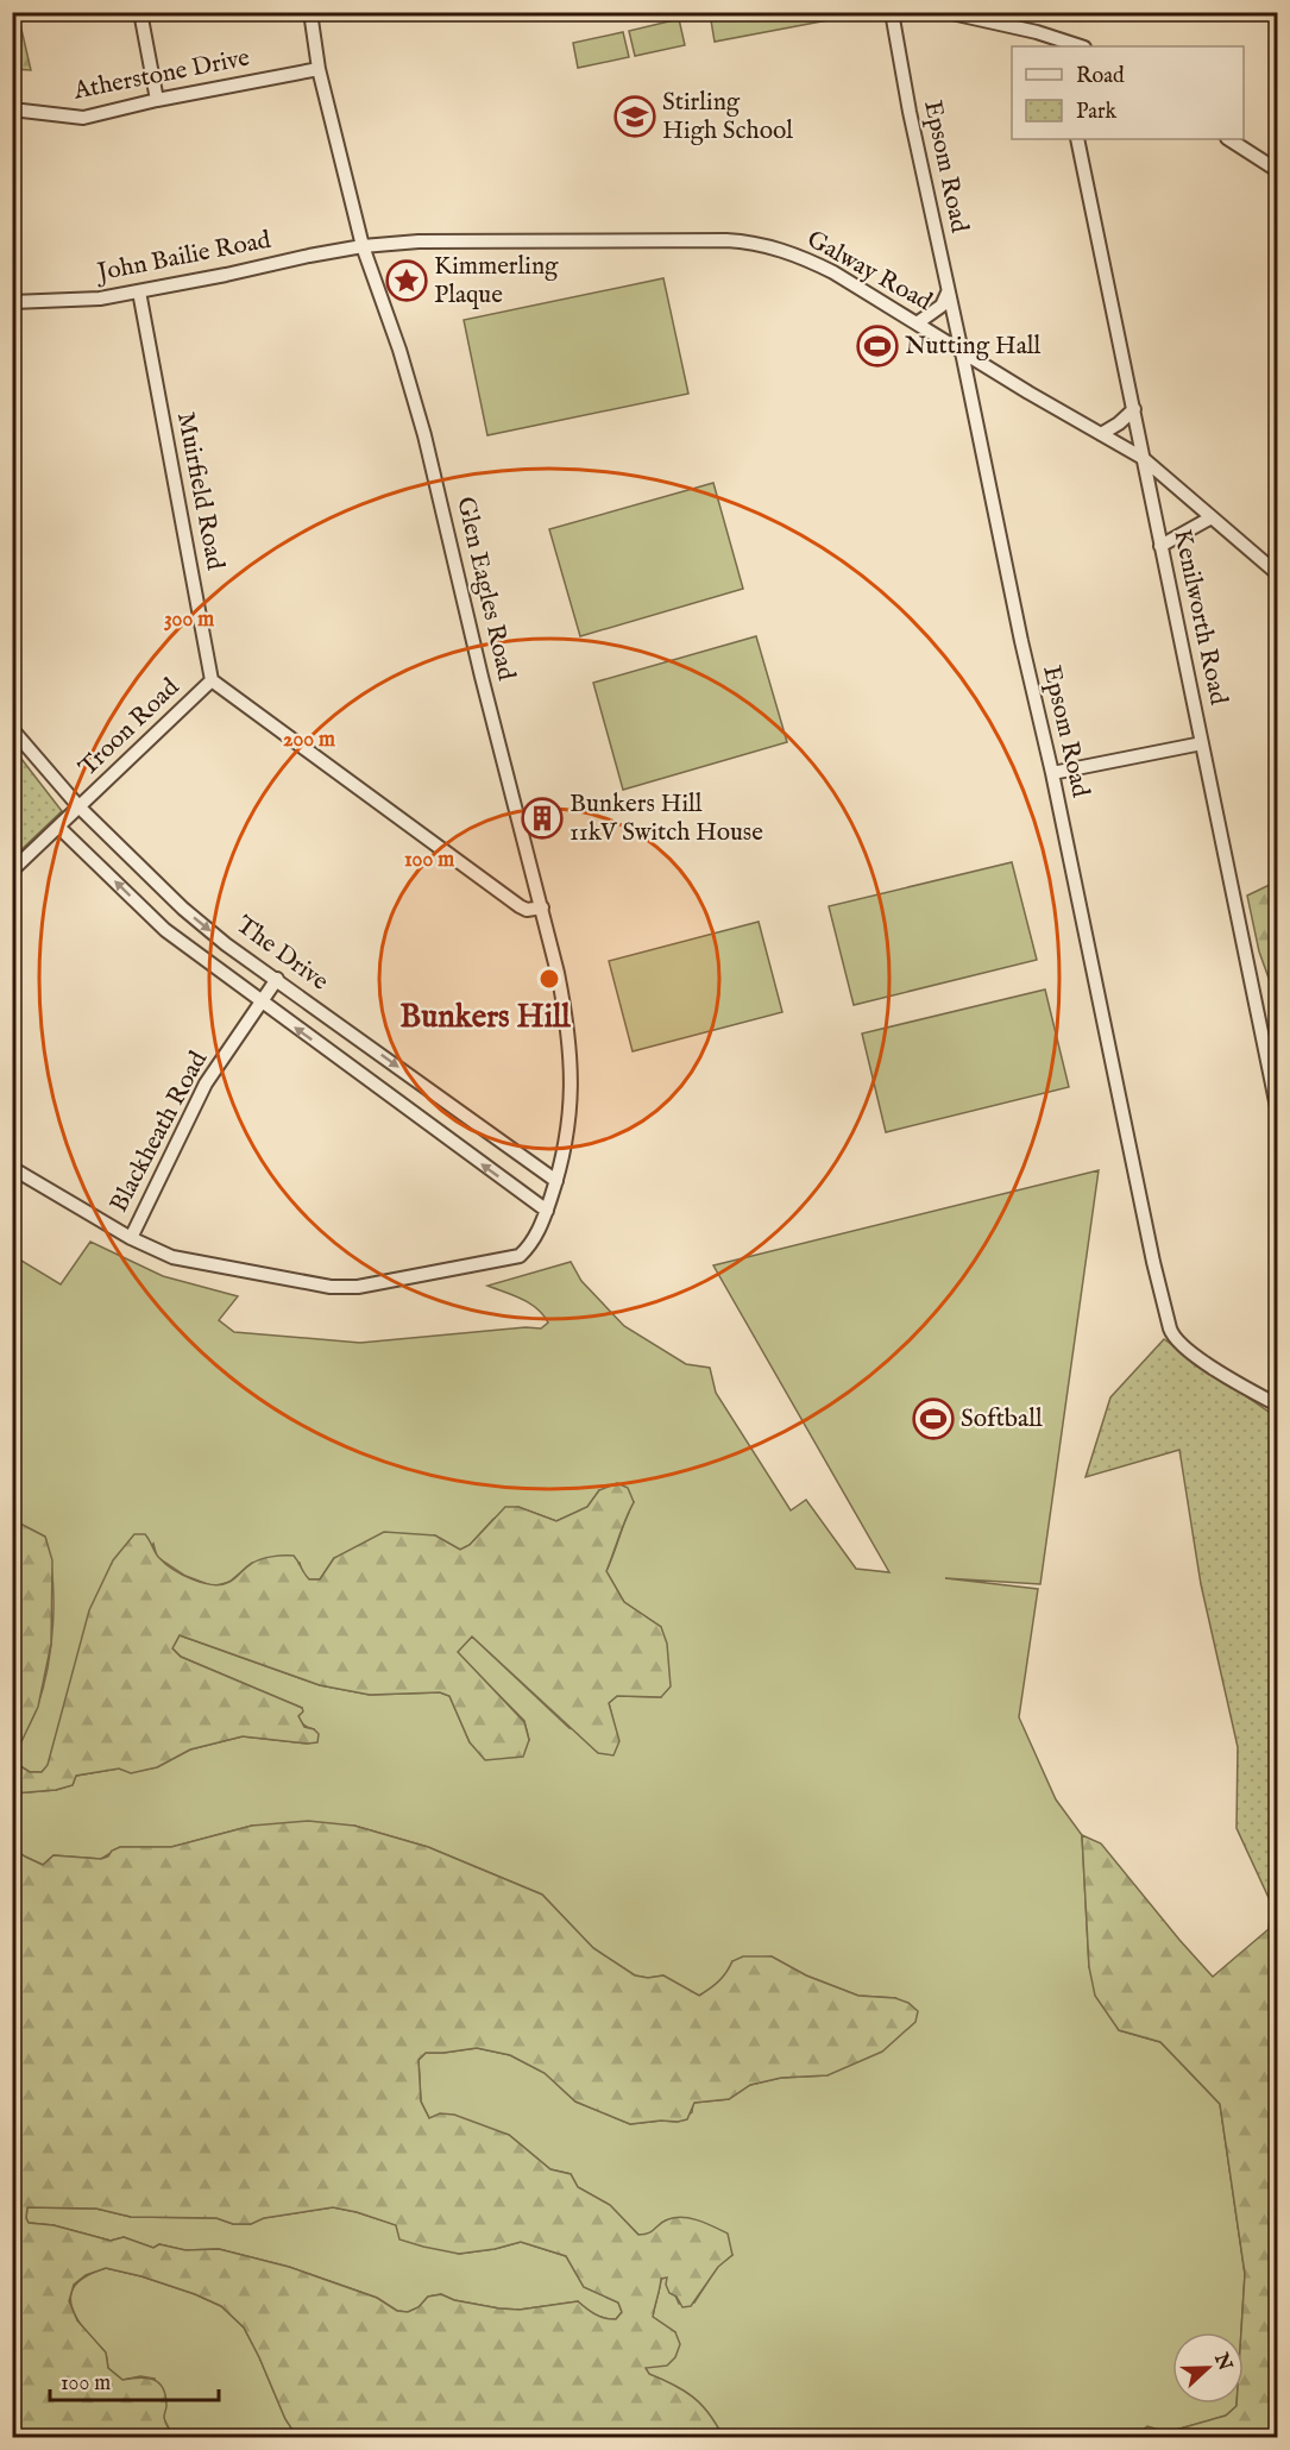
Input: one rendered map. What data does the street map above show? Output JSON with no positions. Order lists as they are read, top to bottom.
{
  "streets": {
    "street": [
      "Atherstone Drive",
      "Epsom Road",
      "John Bailie Road",
      "Galway Road",
      "Muirfield Road",
      "Glen Eagles Road",
      "Kenilworth Road",
      "Troon Road",
      "The Drive",
      "Blackheath Road"
    ]
  },
  "crossings": [
    ["Atherstone Drive", "Glen Eagles Road"],
    ["Epsom Road", "Galway Road"],
    ["John Bailie Road", "Galway Road"],
    ["John Bailie Road", "Muirfield Road"],
    ["John Bailie Road", "Glen Eagles Road"],
    ["Galway Road", "Glen Eagles Road"],
    ["Galway Road", "Kenilworth Road"],
    ["Muirfield Road", "Troon Road"],
    ["Glen Eagles Road", "The Drive"],
    ["Glen Eagles Road", "Blackheath Road"],
    ["Troon Road", "The Drive"],
    ["The Drive", "Blackheath Road"]
  ],
  "districts": ["Bunkers Hill"],
  "places": {
    "school or university": ["Stirling High School"],
    "place": ["Kimmerling Plaque"],
    "sports": ["Nutting Hall", "Softball"],
    "building": ["Bunkers Hill 11kV Switch House"]
  },
  "legend": ["Road", "Park"],
  "scale_bar": "100 m",
  "north": "right",
  "rings": ["300 m", "200 m", "100 m"]
}
